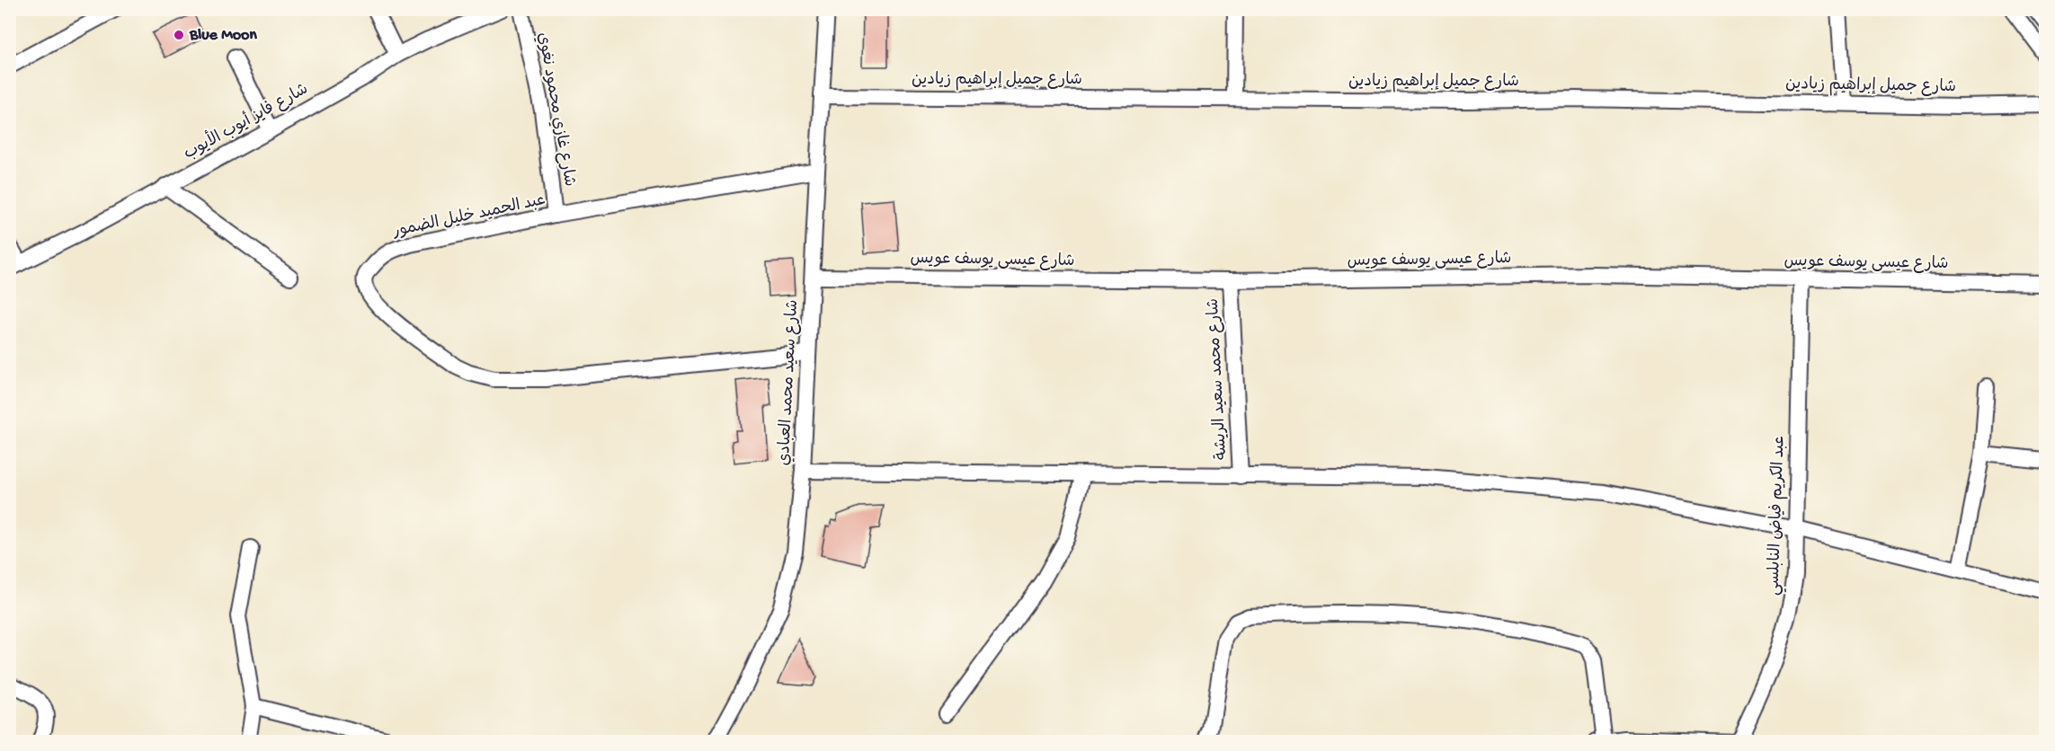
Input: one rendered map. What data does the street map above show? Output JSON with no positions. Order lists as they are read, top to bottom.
{
  "streets": {
    "street": [
      "شارع جميل إبراهيم زيادين",
      "شارع غازي محمود نغوي",
      "شارع فايز أيوب الأيوب",
      "عبد الحميد خليل الضمور",
      "شارع عيسى يوسف عويس",
      "شارع محمد سعيد الريشة",
      "شارع سعيد محمد العبادي",
      "عبد الكريم فياض النابلسي"
    ]
  },
  "crossings": [
    ["شارع جميل إبراهيم زيادين", "شارع سعيد محمد العبادي"],
    ["شارع غازي محمود نغوي", "عبد الحميد خليل الضمور"],
    ["عبد الحميد خليل الضمور", "شارع سعيد محمد العبادي"],
    ["شارع عيسى يوسف عويس", "شارع محمد سعيد الريشة"],
    ["شارع عيسى يوسف عويس", "شارع سعيد محمد العبادي"],
    ["شارع عيسى يوسف عويس", "عبد الكريم فياض النابلسي"]
  ],
  "places": ["Blue Moon"]
}
